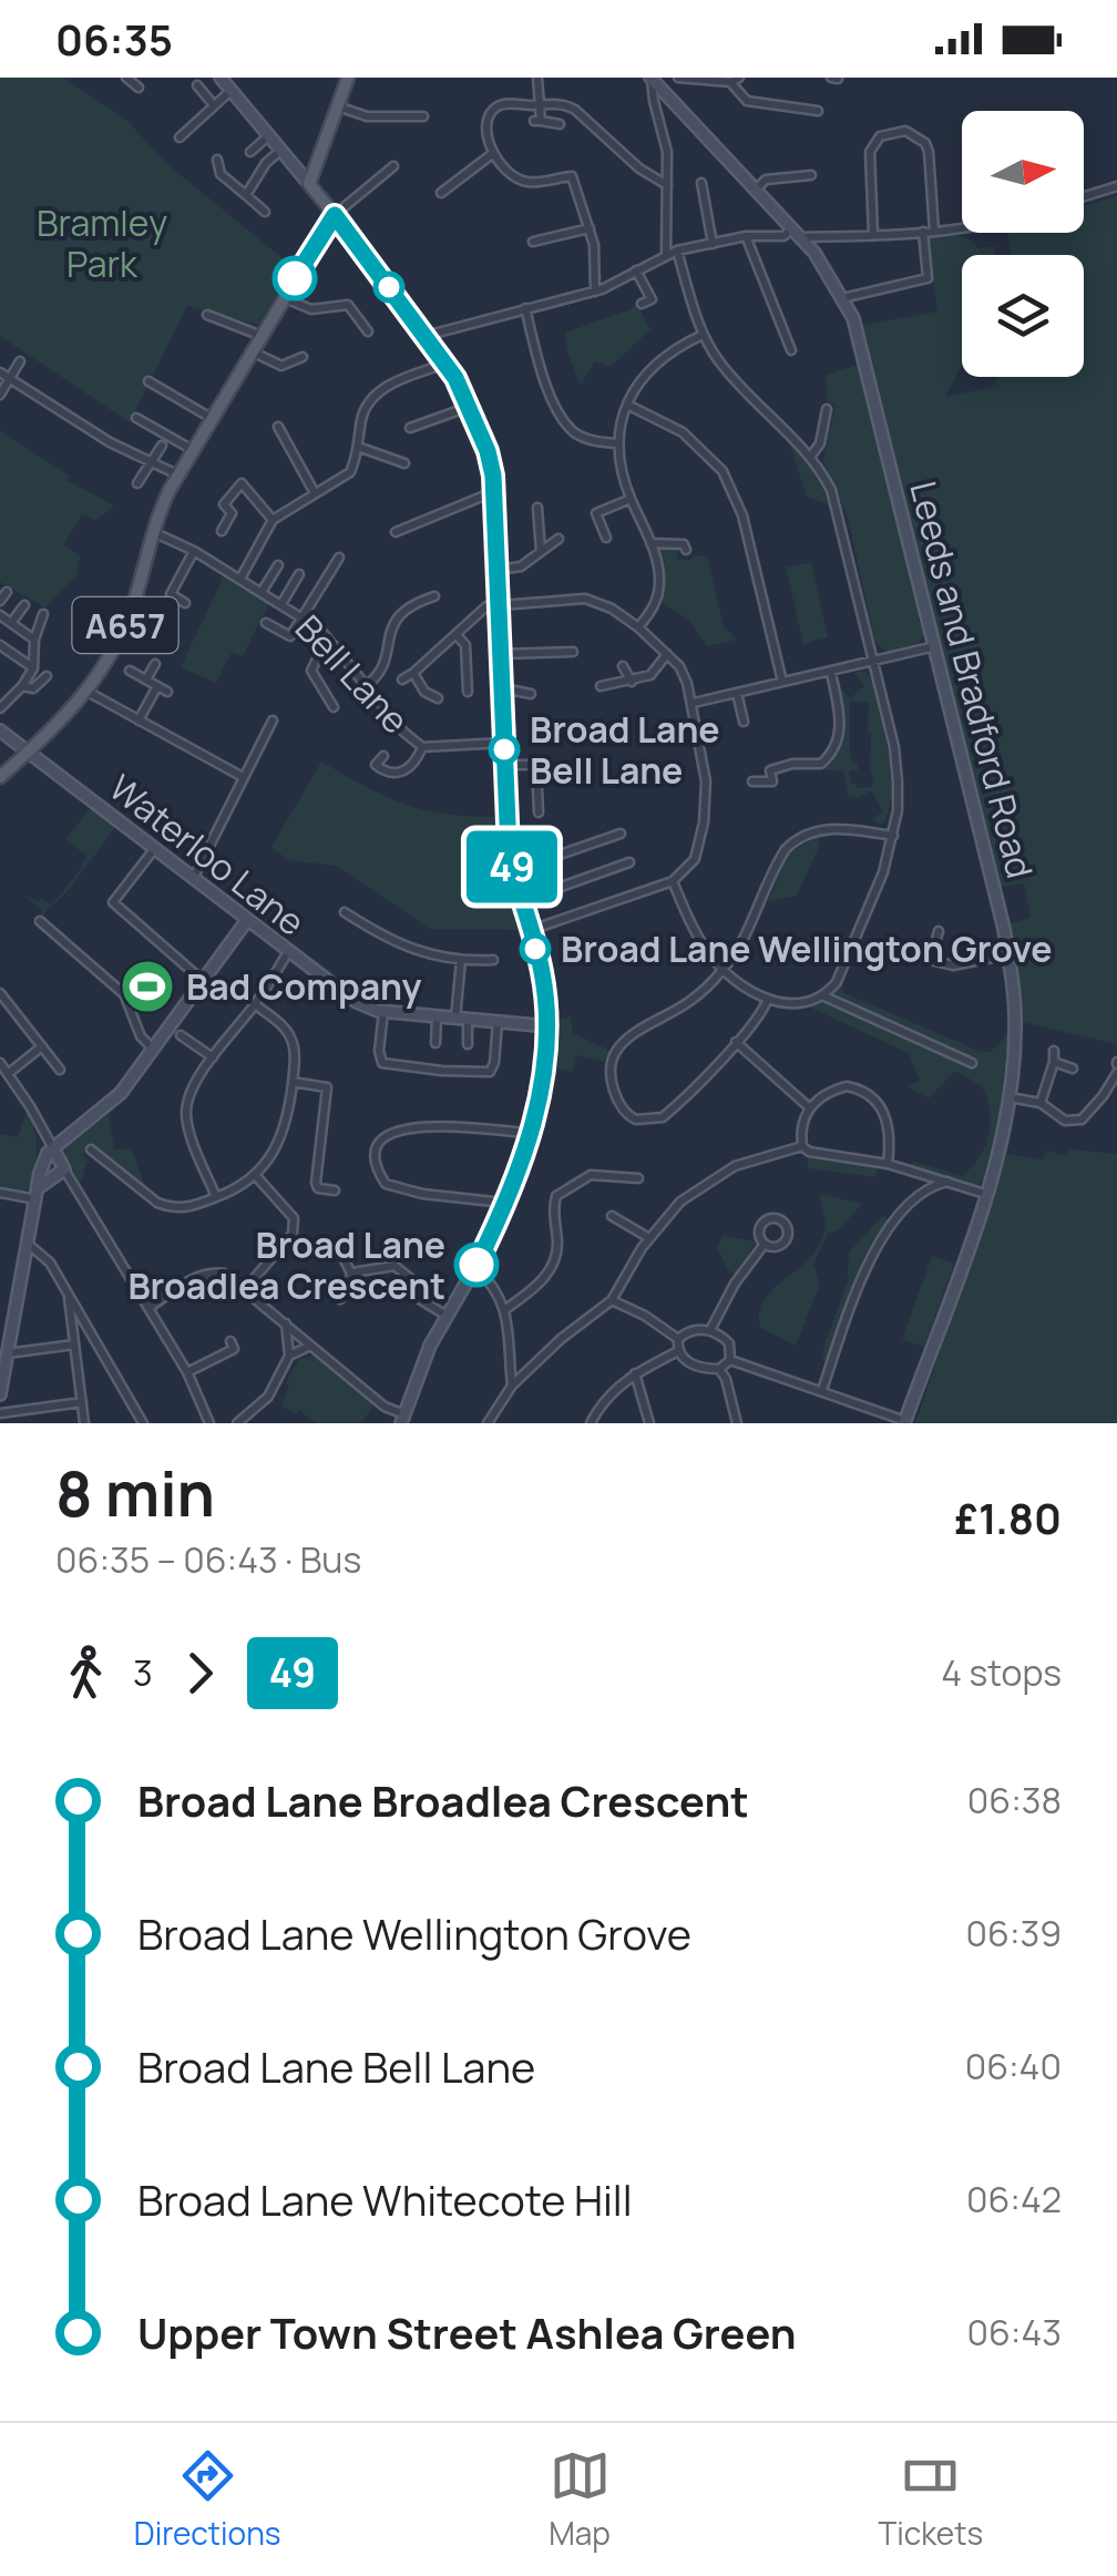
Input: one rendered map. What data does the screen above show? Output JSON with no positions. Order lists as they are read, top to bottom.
{
  "streets": {
    "main road": ["A657"],
    "street": ["Bell Lane", "Leeds and Bradford Road", "Waterloo Lane"]
  },
  "crossings": [
    ["A657", "Bell Lane"],
    ["A657", "Waterloo Lane"]
  ],
  "parks": ["Bramley Park"],
  "places": {
    "other": ["Broad Lane Bell Lane", "Broad Lane Wellington Grove", "Broad Lane Broadlea Crescent"],
    "sports": ["Bad Company"]
  },
  "lines": ["bus line 49"],
  "north": "right",
  "page": {
    "status": "06:35",
    "on_map": "49",
    "heading": ["8 min", "06:35 – 06:43 · Bus", "£1.80"],
    "legs": ["3", "49", "4 stops"],
    "list": [
      {
        "name": "Broad Lane Broadlea Crescent",
        "value": "06:38"
      },
      {
        "name": "Broad Lane Wellington Grove",
        "value": "06:39"
      },
      {
        "name": "Broad Lane Bell Lane",
        "value": "06:40"
      },
      {
        "name": "Broad Lane Whitecote Hill",
        "value": "06:42"
      },
      {
        "name": "Upper Town Street Ashlea Green",
        "value": "06:43"
      }
    ],
    "tabs": ["Directions", "Map", "Tickets"]
  }
}
